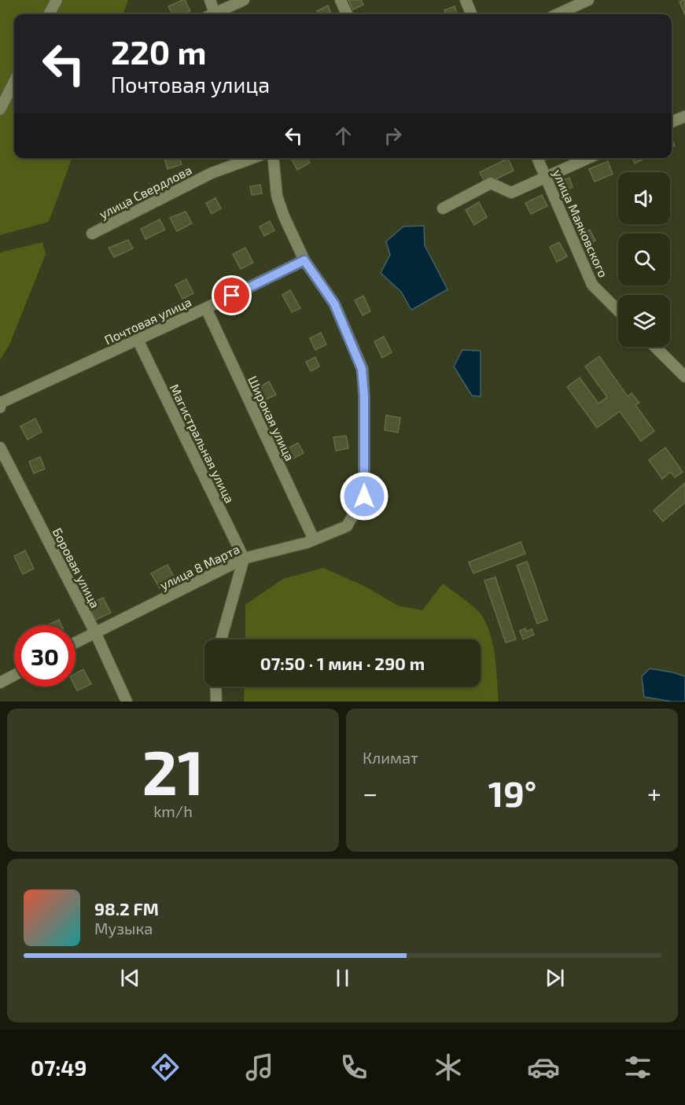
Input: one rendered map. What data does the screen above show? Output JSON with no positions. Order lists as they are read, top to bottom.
{
  "streets": {
    "street": [
      "улица Свердлова",
      "улица Маяковского",
      "Почтовая улица",
      "Широкая улица",
      "Магистральная улица",
      "улица 8 Марта",
      "Боровая улица"
    ]
  },
  "crossings": [
    ["Почтовая улица", "Широкая улица"],
    ["Почтовая улица", "Магистральная улица"],
    ["Почтовая улица", "улица 8 Марта"],
    ["Широкая улица", "улица 8 Марта"],
    ["Магистральная улица", "улица 8 Марта"],
    ["улица 8 Марта", "Боровая улица"]
  ],
  "page": {
    "turn": ["220 m", "Почтовая улица"],
    "limit": "30",
    "trip": "07:50 · 1 мин · 290 m",
    "tile": [
      ["21", "km/h"],
      "Климат"
    ],
    "heat": ["−", "19°", "+"],
    "song": ["98.2 FM", "Музыка"],
    "tabs": "07:49"
  }
}
